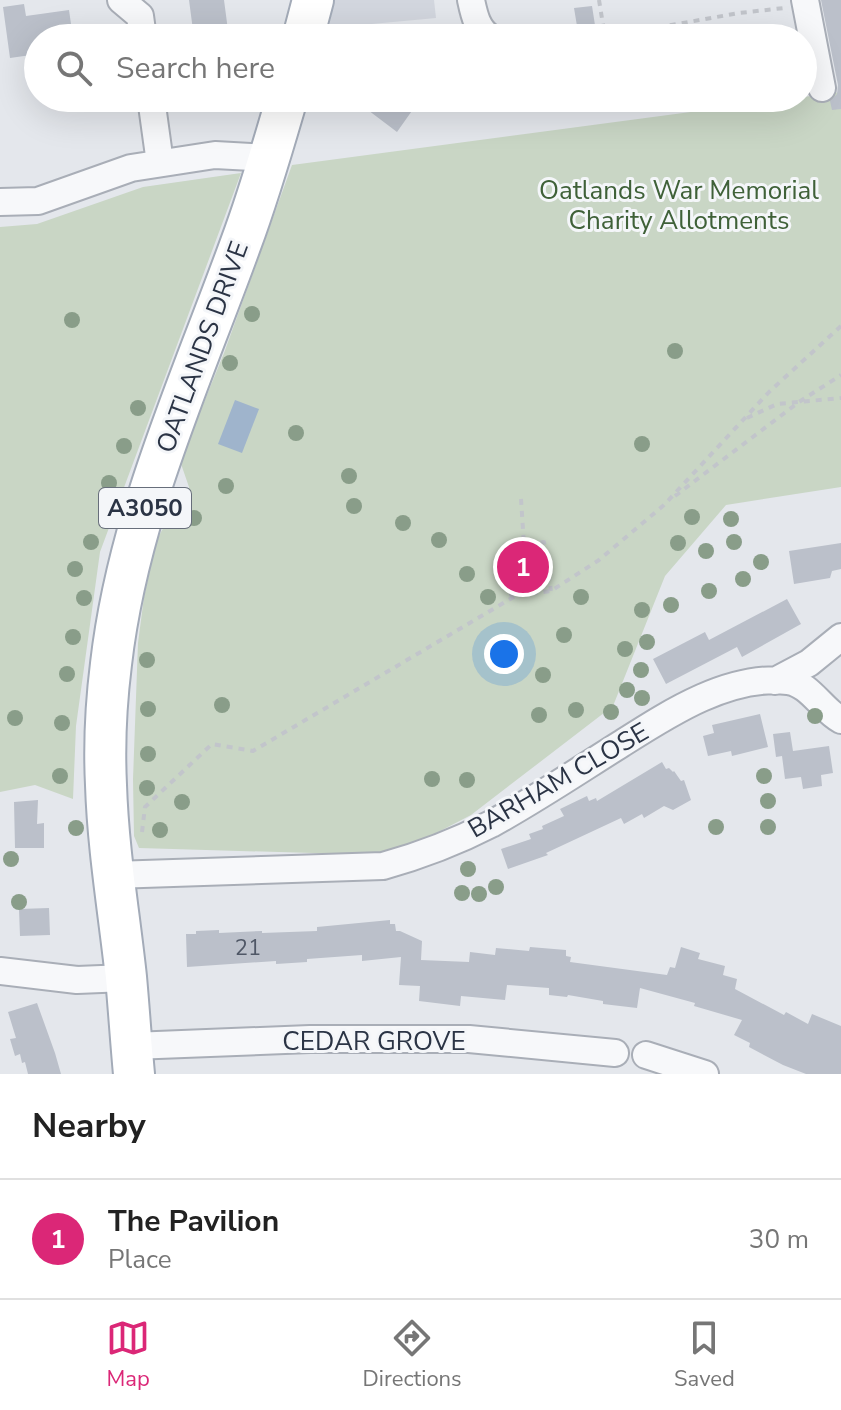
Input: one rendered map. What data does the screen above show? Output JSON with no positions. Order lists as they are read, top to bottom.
{
  "streets": {
    "main road": ["OATLANDS DRIVE", "A3050"],
    "street": ["BARHAM CLOSE", "CEDAR GROVE"]
  },
  "crossings": [
    ["OATLANDS DRIVE", "BARHAM CLOSE"],
    ["OATLANDS DRIVE", "CEDAR GROVE"]
  ],
  "parks": ["Oatlands War Memorial Charity Allotments"],
  "house_numbers": ["21"],
  "page": {
    "search": "Search here",
    "pins": "1",
    "heading": "Nearby",
    "list": [
      {
        "mark": "1",
        "name": "The Pavilion",
        "note": "Place",
        "value": "30 m"
      }
    ],
    "nav": ["Map", "Directions", "Saved"]
  }
}
